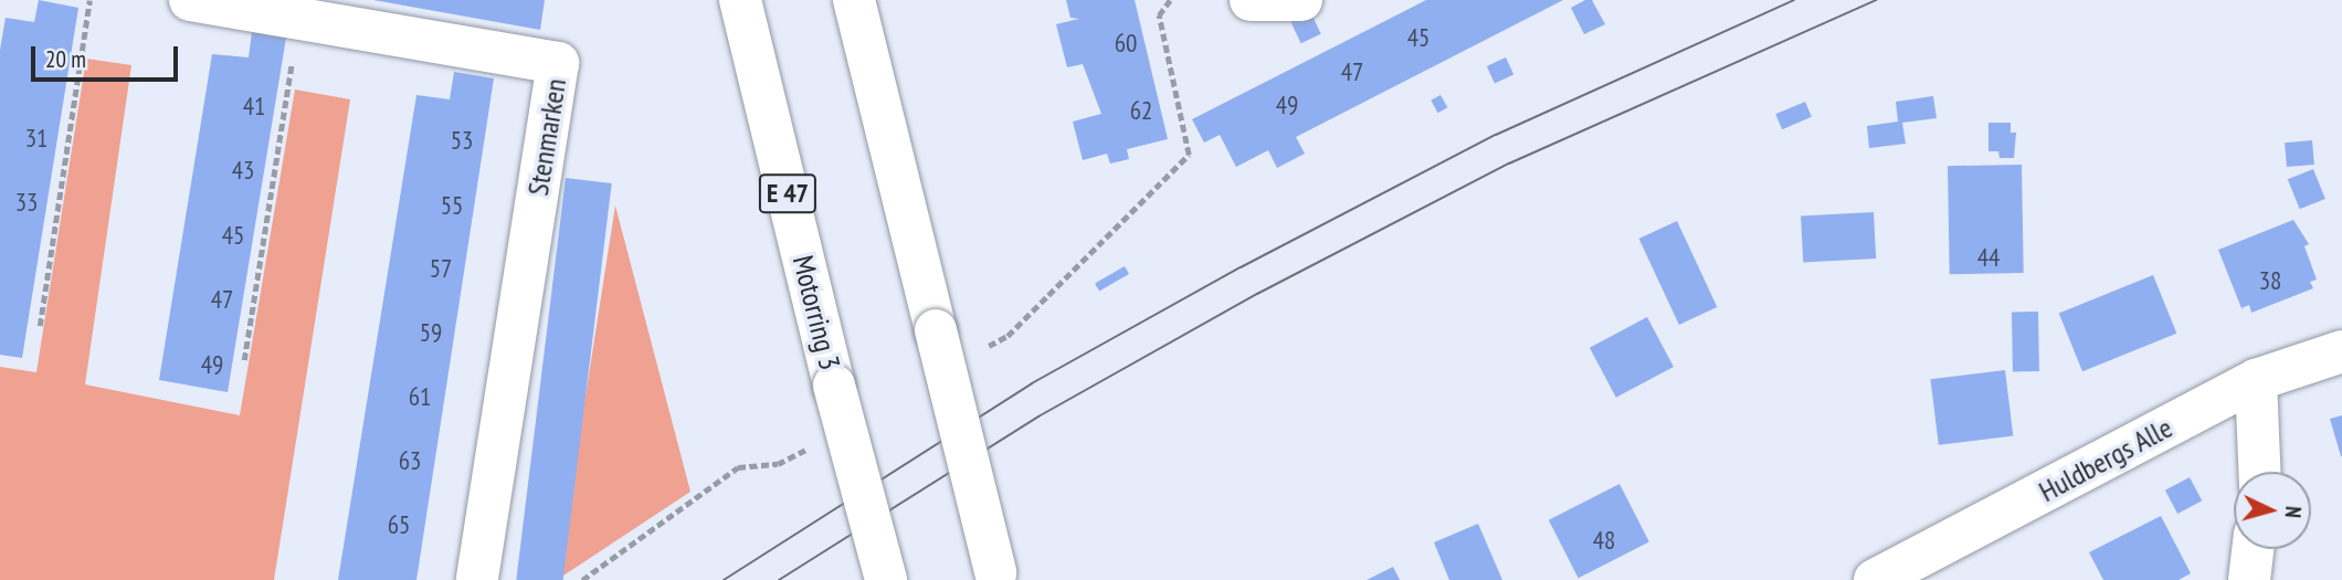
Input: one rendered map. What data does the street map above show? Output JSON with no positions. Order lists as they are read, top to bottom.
{
  "streets": {
    "main road": [
      "Stenmarken",
      "E 47",
      "Motorring 3",
      "Huldbergs Alle"
    ]
  },
  "house_numbers": [
    "45",
    "60",
    "47",
    "49",
    "41",
    "62",
    "31",
    "53",
    "43",
    "33",
    "55",
    "45",
    "44",
    "57",
    "38",
    "47",
    "59",
    "49",
    "61",
    "63",
    "65",
    "48"
  ],
  "scale_bar": "20 m",
  "north": "right"
}
